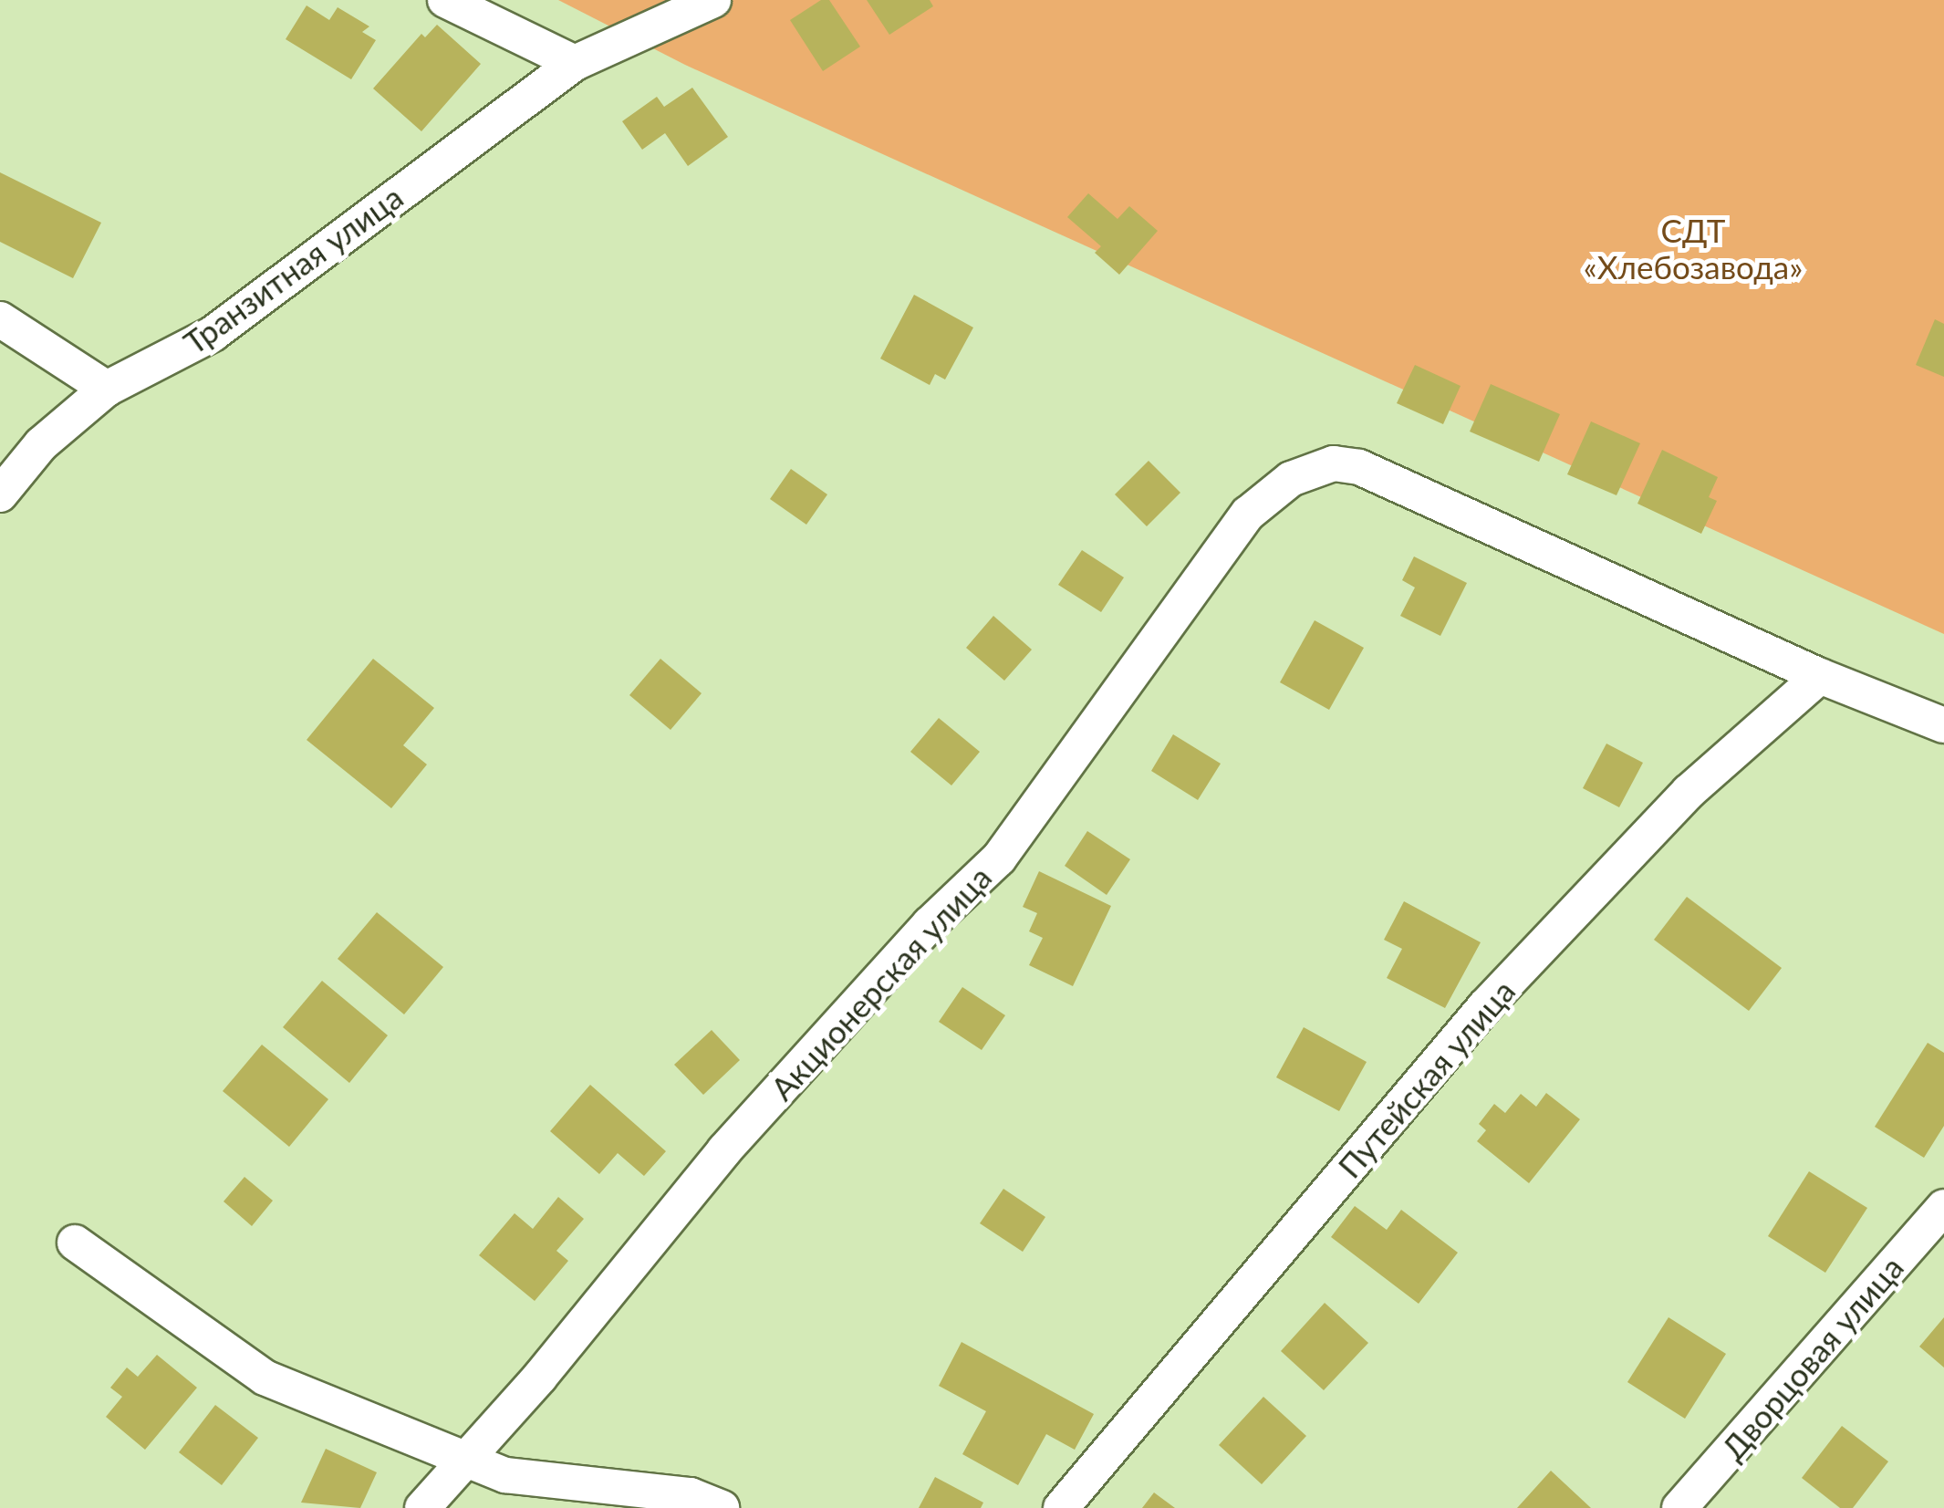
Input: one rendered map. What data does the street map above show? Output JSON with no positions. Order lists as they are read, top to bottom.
{
  "streets": {
    "street": [
      "Транзитная улица",
      "Акционерская улица",
      "Путейская улица",
      "Дворцовая улица"
    ]
  },
  "crossings": [
    ["Акционерская улица", "Путейская улица"]
  ],
  "parks": ["СДТ «Хлебозавода»"]
}
